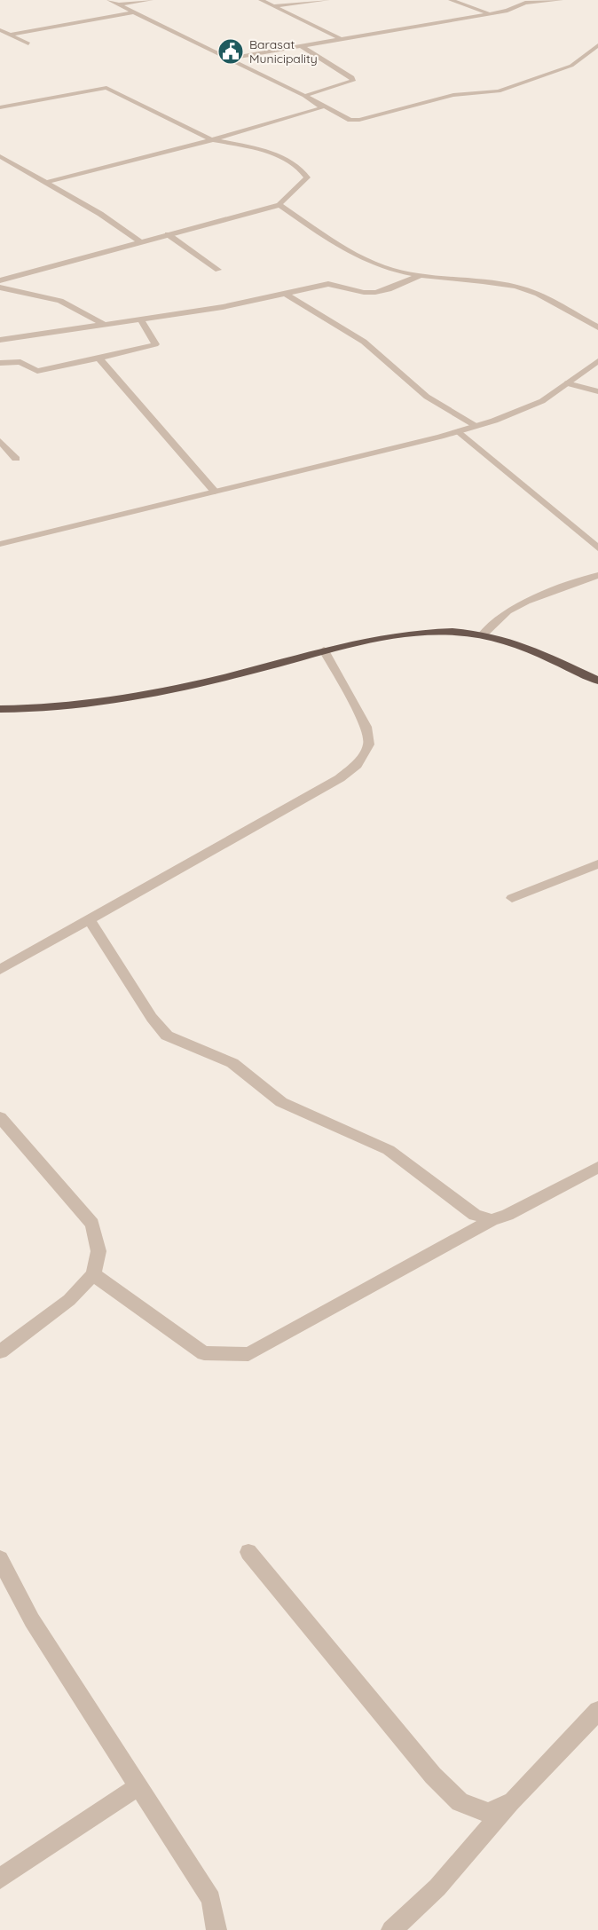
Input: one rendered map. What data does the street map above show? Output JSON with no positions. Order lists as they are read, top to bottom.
{
  "places": {
    "public building": ["Barasat Municipality"]
  }
}
